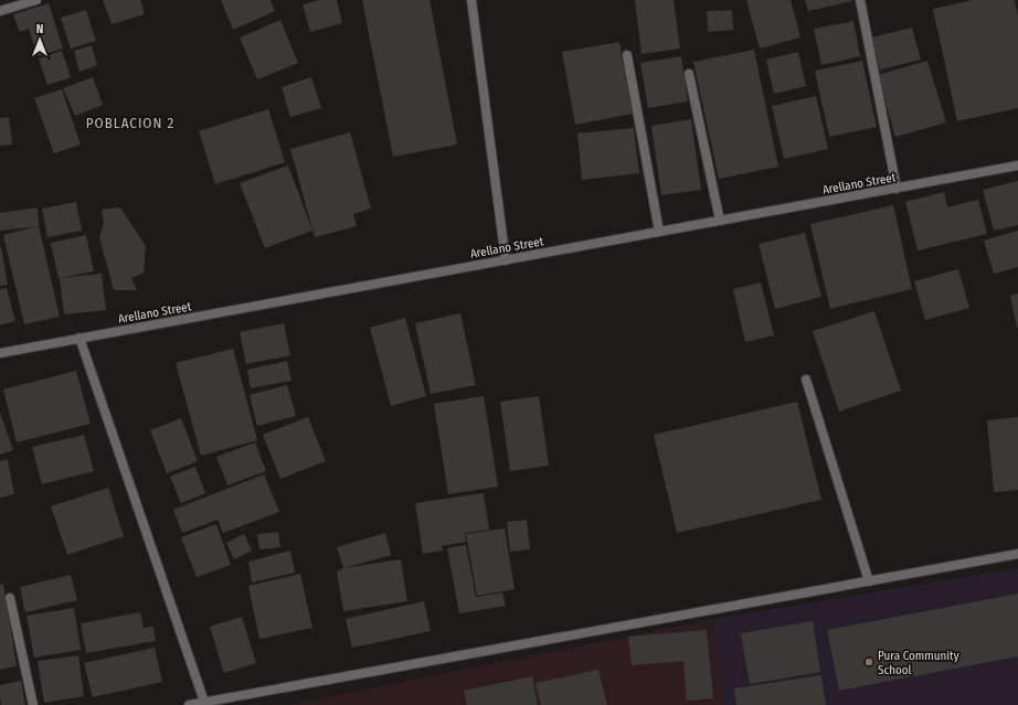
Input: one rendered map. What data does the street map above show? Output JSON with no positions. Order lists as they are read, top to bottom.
{
  "streets": {
    "street": ["Arellano Street"]
  },
  "districts": ["POBLACION 2"],
  "places": ["Pura Community School"],
  "north": "top"
}
